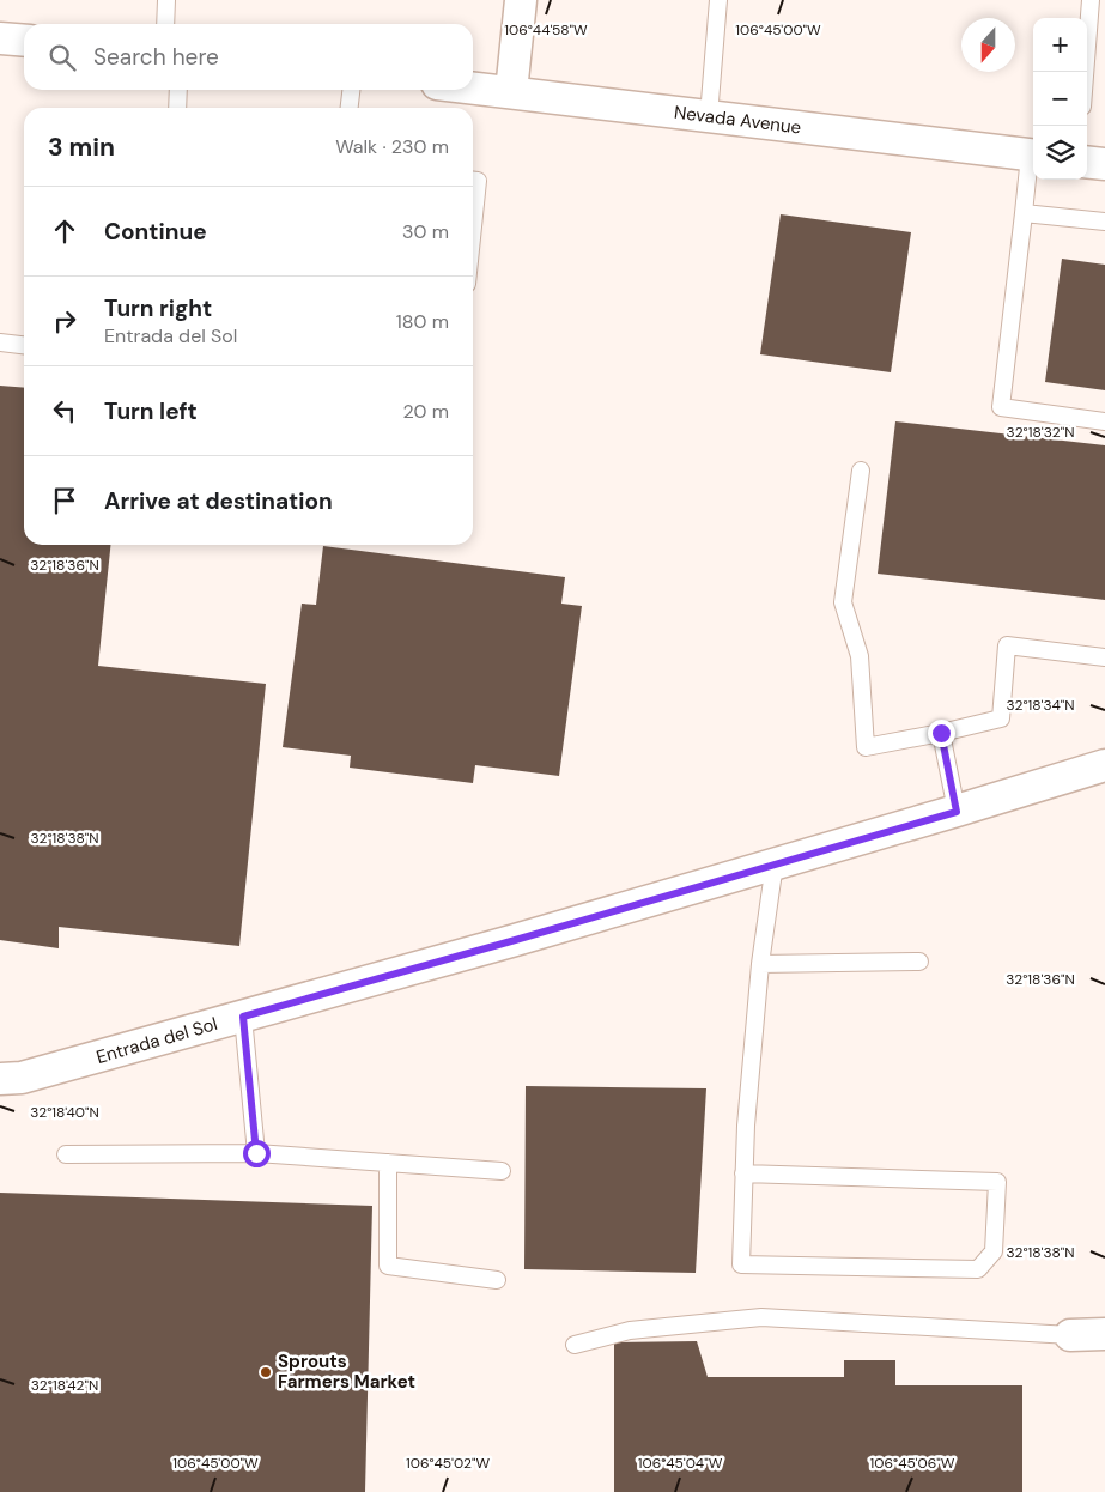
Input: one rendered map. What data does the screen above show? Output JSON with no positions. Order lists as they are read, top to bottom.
{
  "streets": {
    "street": ["Nevada Avenue", "Entrada del Sol"]
  },
  "places": ["Sprouts Farmers Market"],
  "north": "bottom",
  "page": {
    "map_buttons": ["+", "−"],
    "search": "Search here",
    "heading": ["3 min", "Walk · 230 m"],
    "list": [
      ["Continue", "30 m"],
      ["Turn right", "Entrada del Sol", "180 m"],
      ["Turn left", "20 m"],
      "Arrive at destination"
    ]
  },
  "coordinates": [
    "106°45'00\"W",
    "106°44'58\"W",
    "32°18'32\"N",
    "32°18'36\"N",
    "32°18'34\"N",
    "32°18'38\"N",
    "32°18'40\"N",
    "32°18'42\"N",
    "106°45'02\"W",
    "106°45'04\"W",
    "106°45'06\"W"
  ]
}
